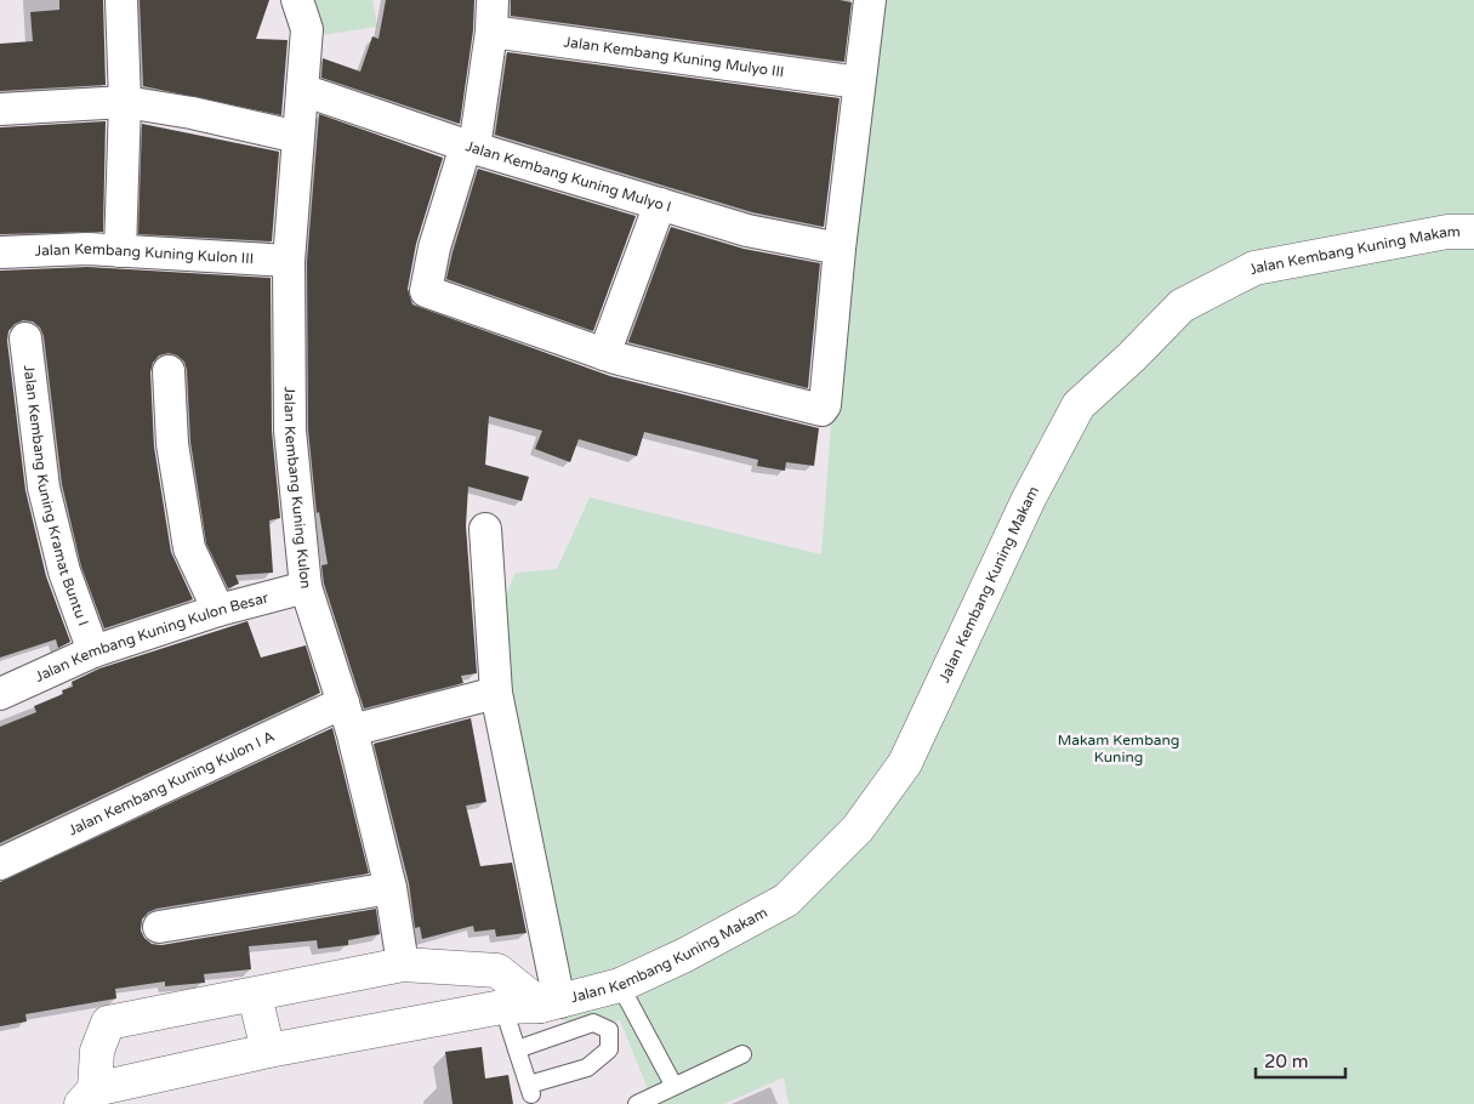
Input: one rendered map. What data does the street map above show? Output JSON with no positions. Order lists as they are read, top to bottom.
{
  "streets": {
    "street": [
      "Jalan Kembang Kuning Mulyo III",
      "Jalan Kembang Kuning Mulyo I",
      "Jalan Kembang Kuning Makam",
      "Jalan Kembang Kuning Kulon III",
      "Jalan Kembang Kuning Kulon",
      "Jalan Kembang Kuning Kramat Buntu I",
      "Jalan Kembang Kuning Kulon Besar",
      "Jalan Kembang Kuning Kulon I A"
    ]
  },
  "crossings": [
    ["Jalan Kembang Kuning Mulyo I", "Jalan Kembang Kuning Kulon"],
    ["Jalan Kembang Kuning Makam", "Jalan Kembang Kuning Kulon"],
    ["Jalan Kembang Kuning Kulon III", "Jalan Kembang Kuning Kulon"],
    ["Jalan Kembang Kuning Kulon", "Jalan Kembang Kuning Kulon Besar"],
    ["Jalan Kembang Kuning Kulon", "Jalan Kembang Kuning Kulon I A"],
    ["Jalan Kembang Kuning Kramat Buntu I", "Jalan Kembang Kuning Kulon Besar"]
  ],
  "parks": ["Makam Kembang Kuning"],
  "scale_bar": "20 m"
}
